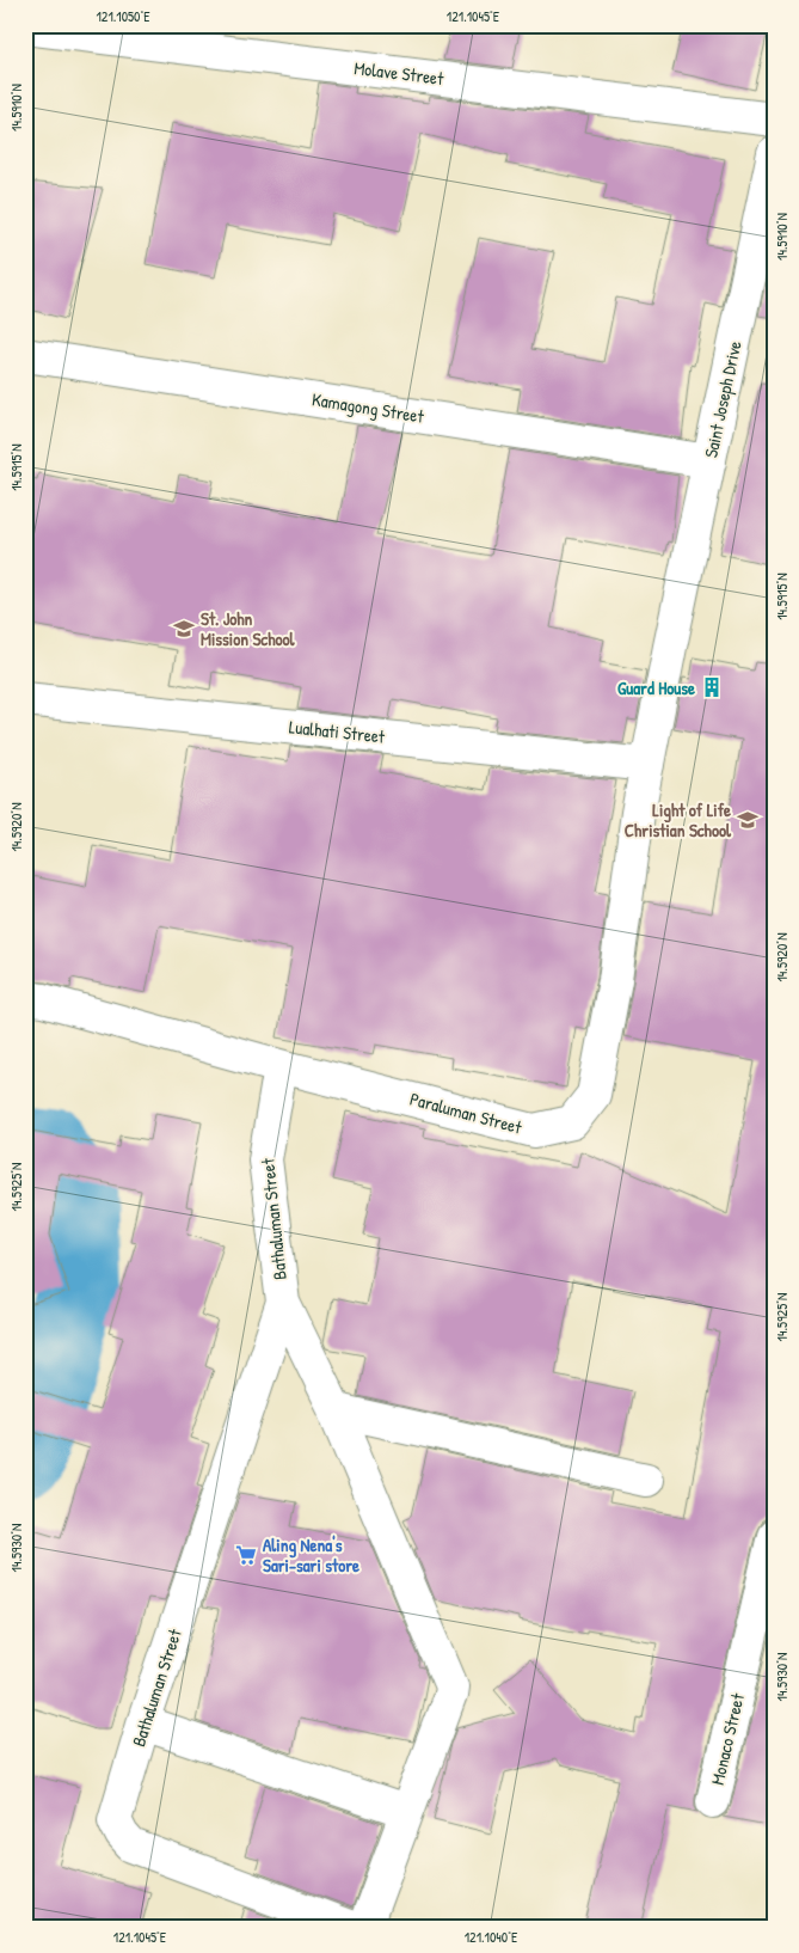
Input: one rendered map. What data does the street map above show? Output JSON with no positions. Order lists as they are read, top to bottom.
{
  "streets": {
    "street": [
      "Molave Street",
      "Saint Joseph Drive",
      "Kamagong Street",
      "Lualhati Street",
      "Paraluman Street",
      "Bathaluman Street",
      "Monaco Street"
    ]
  },
  "crossings": [
    ["Saint Joseph Drive", "Kamagong Street"],
    ["Saint Joseph Drive", "Paraluman Street"],
    ["Lualhati Street", "Paraluman Street"],
    ["Paraluman Street", "Bathaluman Street"]
  ],
  "places": {
    "school or university": ["St. John Mission School", "Light of Life Christian School"],
    "building": ["Guard House"],
    "supermarket": ["Aling Nena's Sari-sari store"]
  },
  "coordinates": [
    "121.1050°E",
    "121.1045°E",
    "14.5910°N",
    "14.5915°N",
    "14.5920°N",
    "14.5925°N",
    "14.5930°N",
    "121.1040°E"
  ]
}
